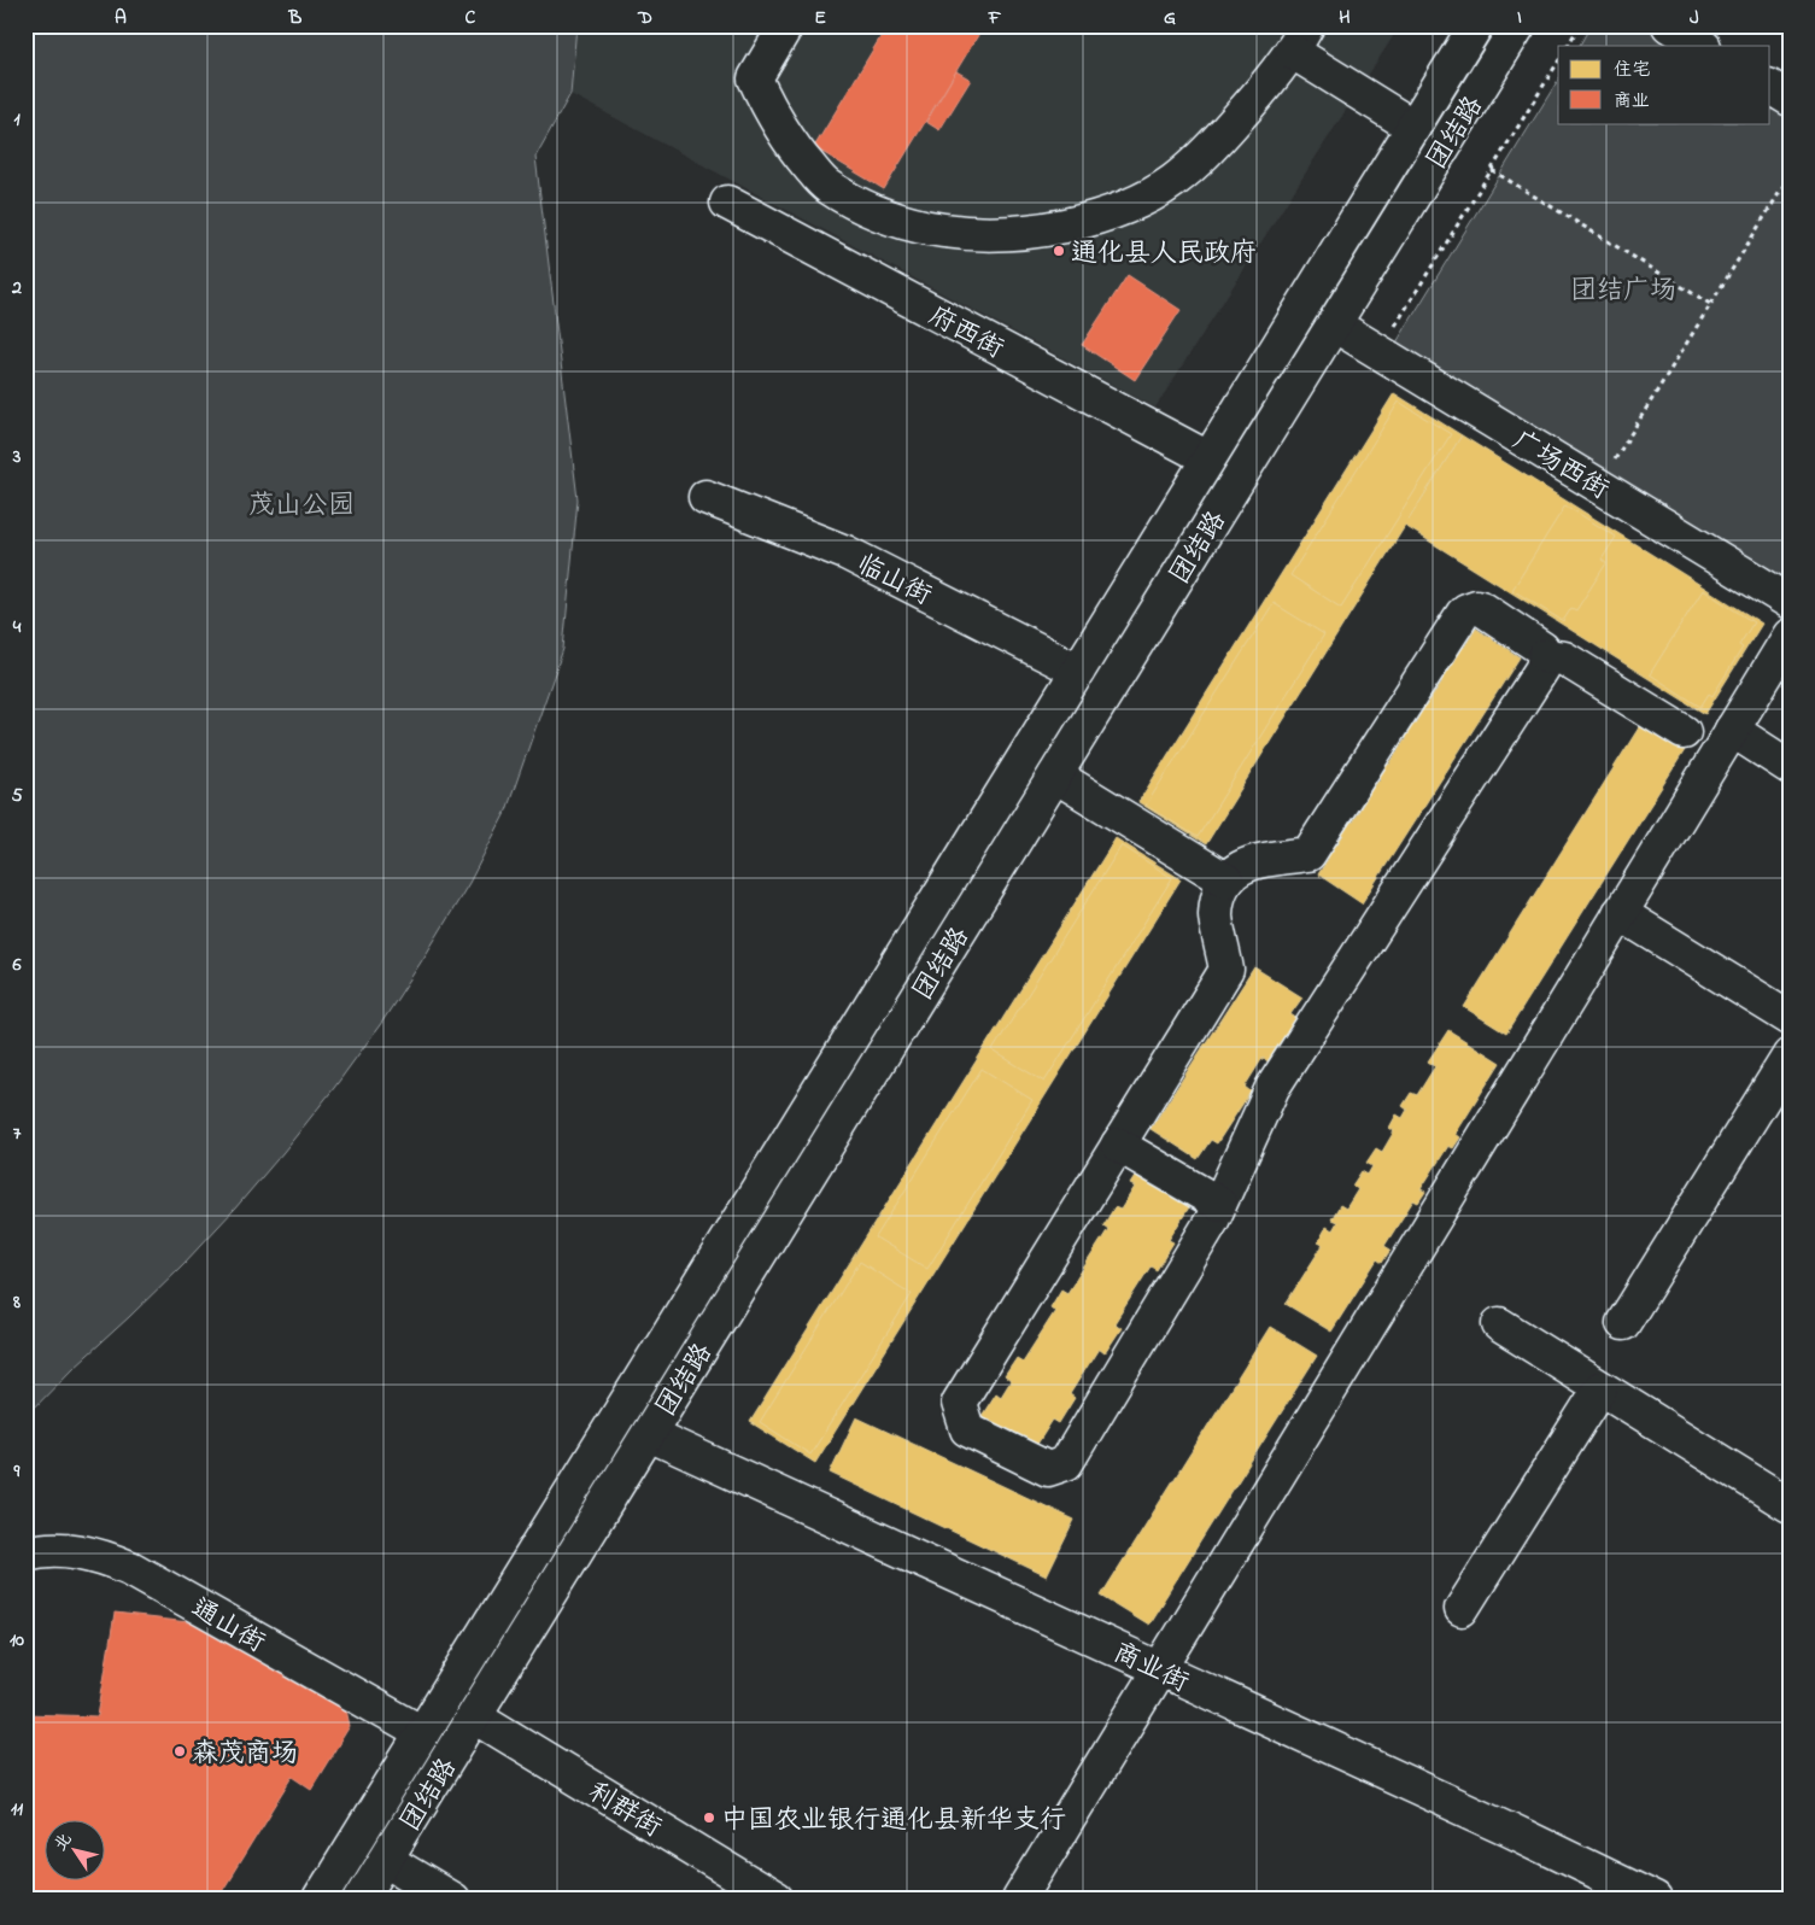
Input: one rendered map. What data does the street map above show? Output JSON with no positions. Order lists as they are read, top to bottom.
{
  "streets": {
    "main road": [
      "团结路",
      "府西街",
      "广场西街",
      "临山街",
      "通山街",
      "商业街",
      "利群街"
    ]
  },
  "crossings": [
    ["团结路", "府西街"],
    ["团结路", "广场西街"],
    ["团结路", "临山街"],
    ["团结路", "通山街"],
    ["团结路", "商业街"],
    ["团结路", "利群街"]
  ],
  "parks": ["团结广场", "茂山公园"],
  "places": ["通化县人民政府", "森茂商场", "中国农业银行通化县新华支行"],
  "legend": ["住宅", "商业"],
  "north": "top left",
  "grid": {
    "columns": [
      "A",
      "B",
      "C",
      "D",
      "E",
      "F",
      "G",
      "H",
      "I",
      "J"
    ],
    "rows": [
      "1",
      "2",
      "3",
      "4",
      "5",
      "6",
      "7",
      "8",
      "9",
      "10",
      "11"
    ]
  }
}
